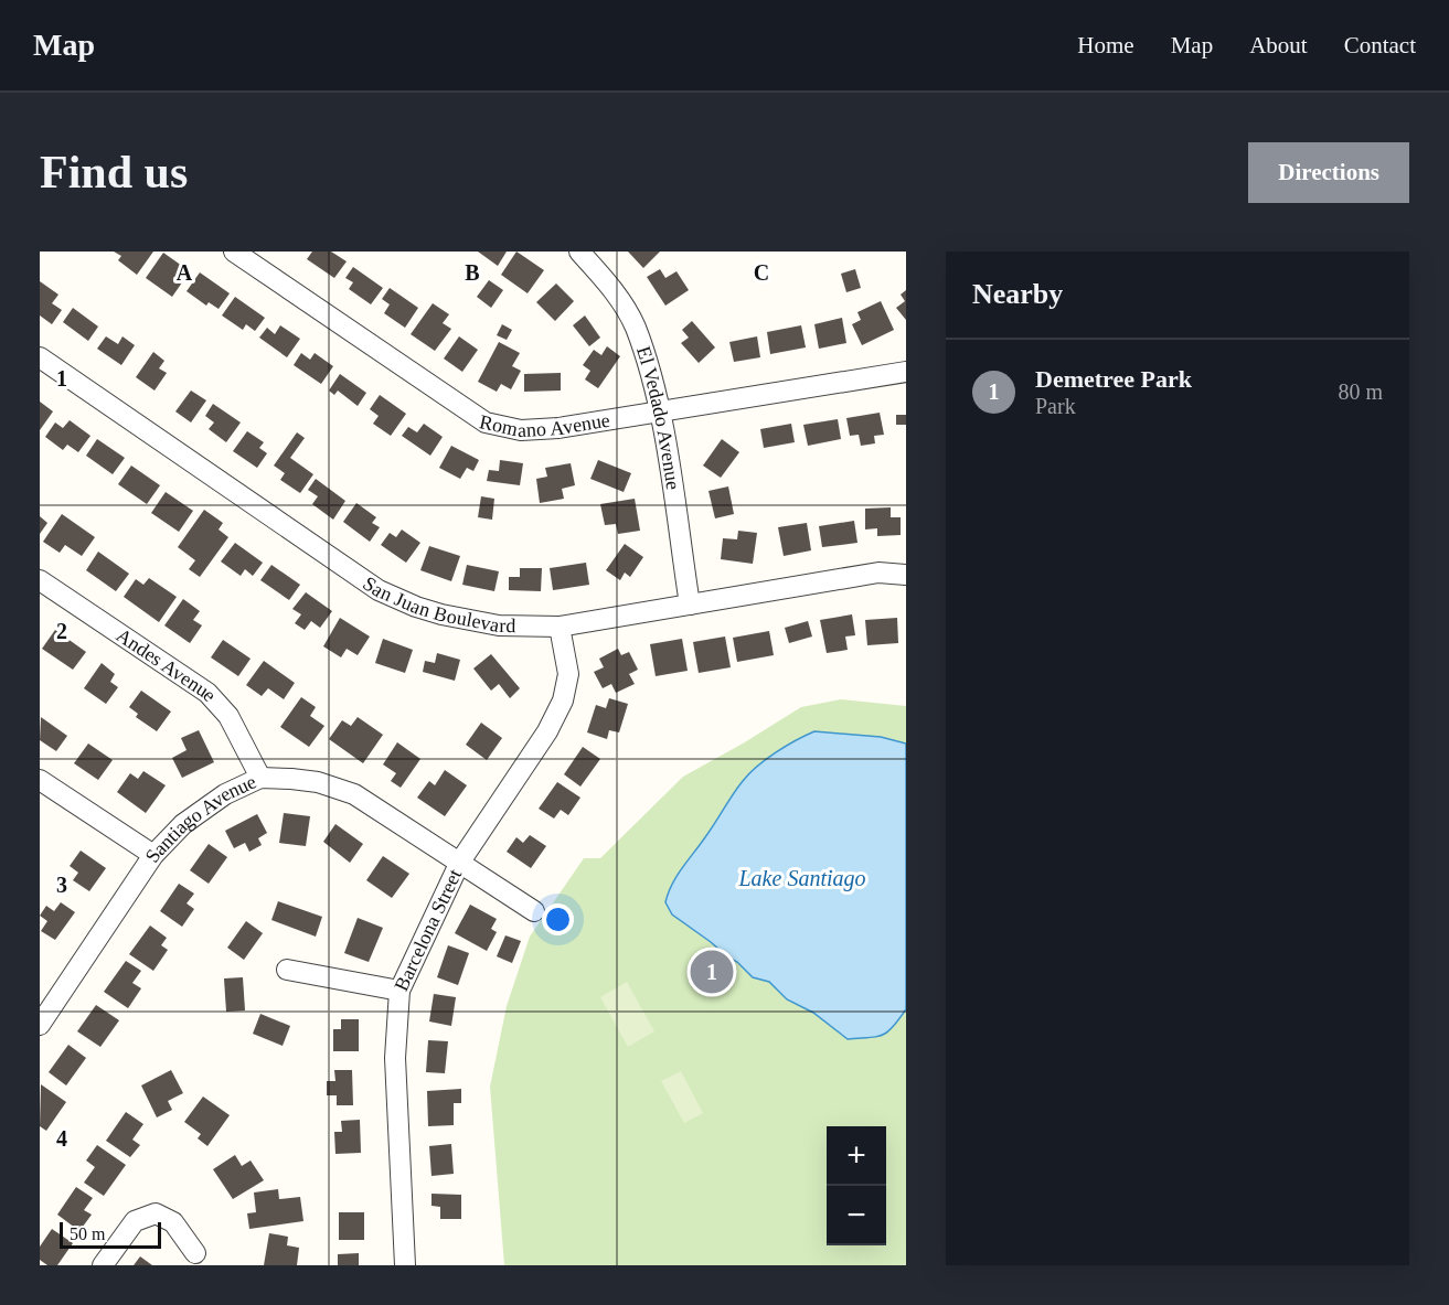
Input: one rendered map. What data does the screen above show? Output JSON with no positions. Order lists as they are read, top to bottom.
{
  "streets": {
    "street": [
      "Romano Avenue",
      "El Vedado Avenue",
      "San Juan Boulevard",
      "Andes Avenue",
      "Santiago Avenue",
      "Barcelona Street"
    ]
  },
  "crossings": [
    ["Romano Avenue", "El Vedado Avenue"],
    ["El Vedado Avenue", "San Juan Boulevard"],
    ["San Juan Boulevard", "Barcelona Street"],
    ["Andes Avenue", "Santiago Avenue"],
    ["Santiago Avenue", "Barcelona Street"]
  ],
  "water": ["Lake Santiago"],
  "scale_bar": "50 m",
  "page": {
    "header": "Map",
    "nav": [
      "Home",
      "Map",
      "About",
      "Contact"
    ],
    "buttons": "Directions",
    "title": "Find us",
    "heading": "Nearby",
    "list": [
      {
        "mark": "1",
        "name": "Demetree Park",
        "note": "Park",
        "value": "80 m"
      }
    ],
    "pins": "1",
    "map_buttons": ["+", "−"],
    "scale": "50 m"
  },
  "grid": {
    "columns": ["A", "B", "C"],
    "rows": [
      "1",
      "2",
      "3",
      "4"
    ]
  }
}
